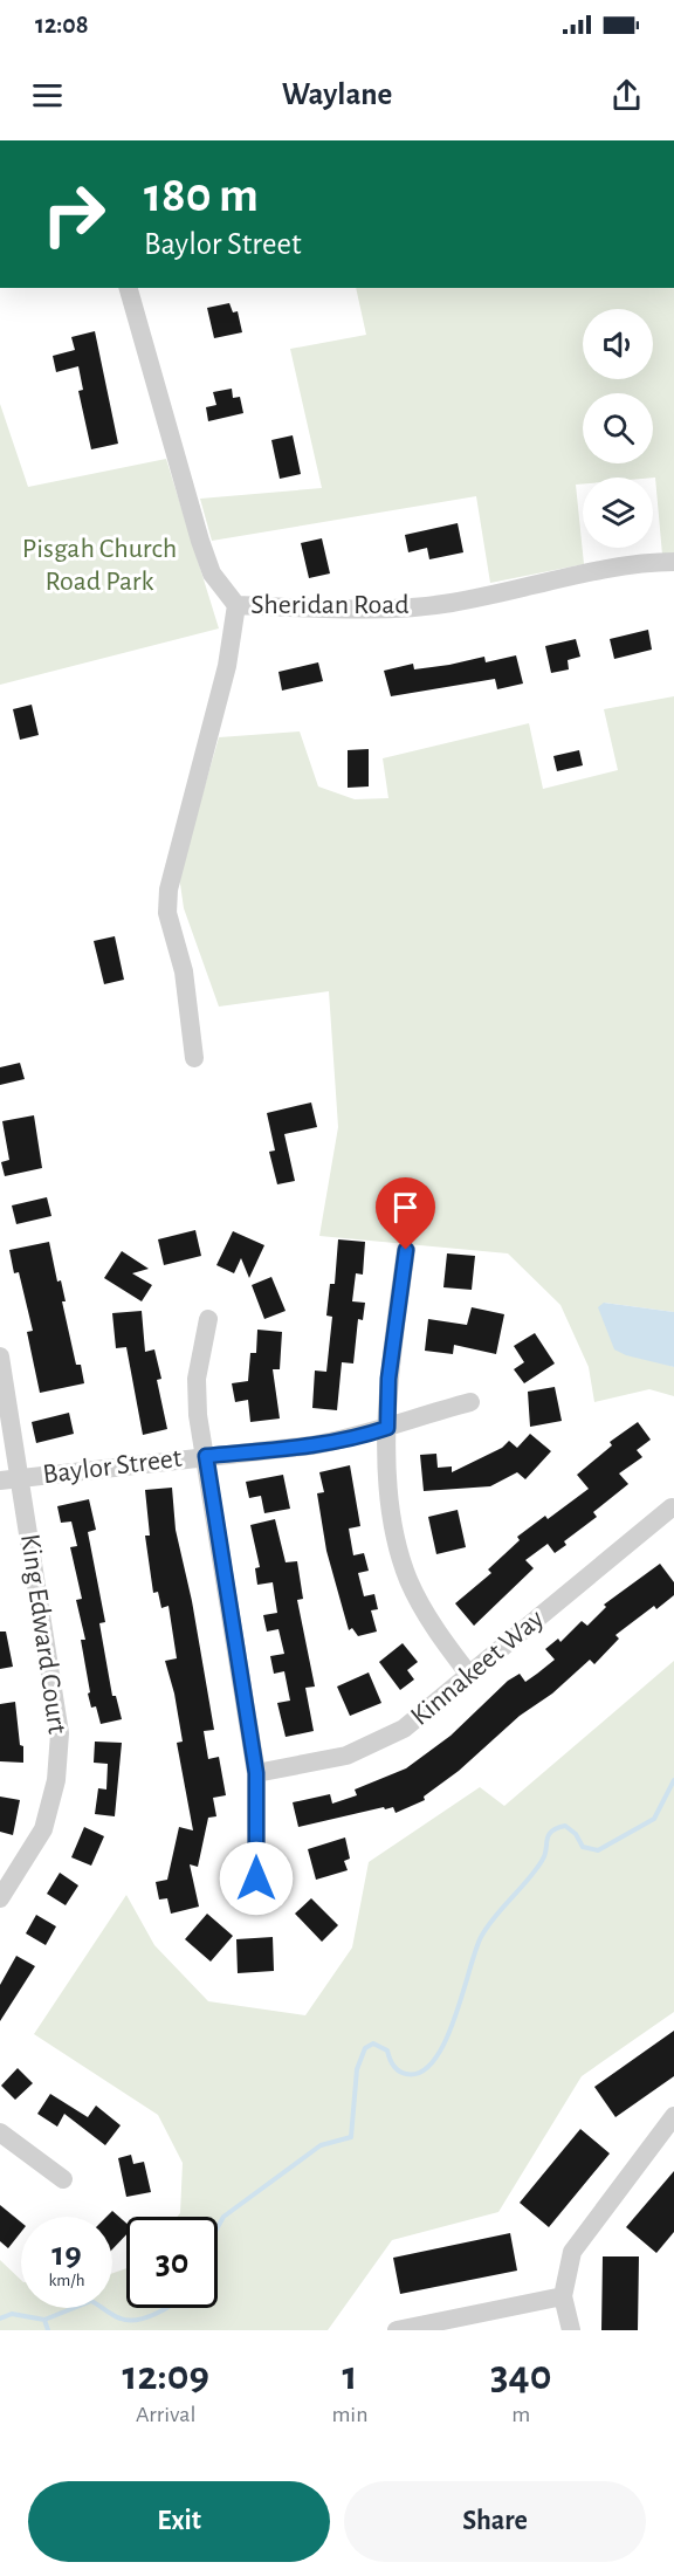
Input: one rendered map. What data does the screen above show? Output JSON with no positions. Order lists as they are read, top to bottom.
{
  "streets": {
    "street": [
      "Sheridan Road",
      "Baylor Street",
      "King Edward Court",
      "Kinnakeet Way"
    ]
  },
  "crossings": [
    ["Baylor Street", "King Edward Court"]
  ],
  "parks": ["Pisgah Church Road Park"],
  "page": {
    "status": "12:08",
    "header": "Waylane",
    "turn": ["180 m", "Baylor Street"],
    "speed": "19 km/h",
    "limit": "30",
    "eta": [
      "12:09",
      "Arrival",
      "1",
      "min",
      "340",
      "m"
    ],
    "buttons": ["Exit", "Share"]
  }
}
